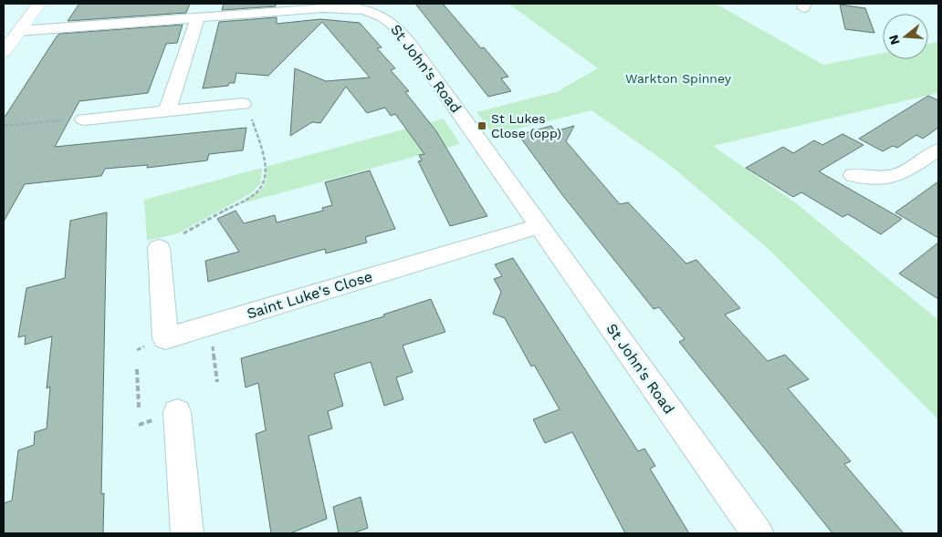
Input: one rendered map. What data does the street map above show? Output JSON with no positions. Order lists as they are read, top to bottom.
{
  "streets": {
    "street": ["St John's Road", "Saint Luke's Close"]
  },
  "crossings": [
    ["St John's Road", "Saint Luke's Close"]
  ],
  "parks": ["Warkton Spinney"],
  "places": {
    "transit": ["St Lukes Close (opp)"]
  },
  "north": "left"
}
